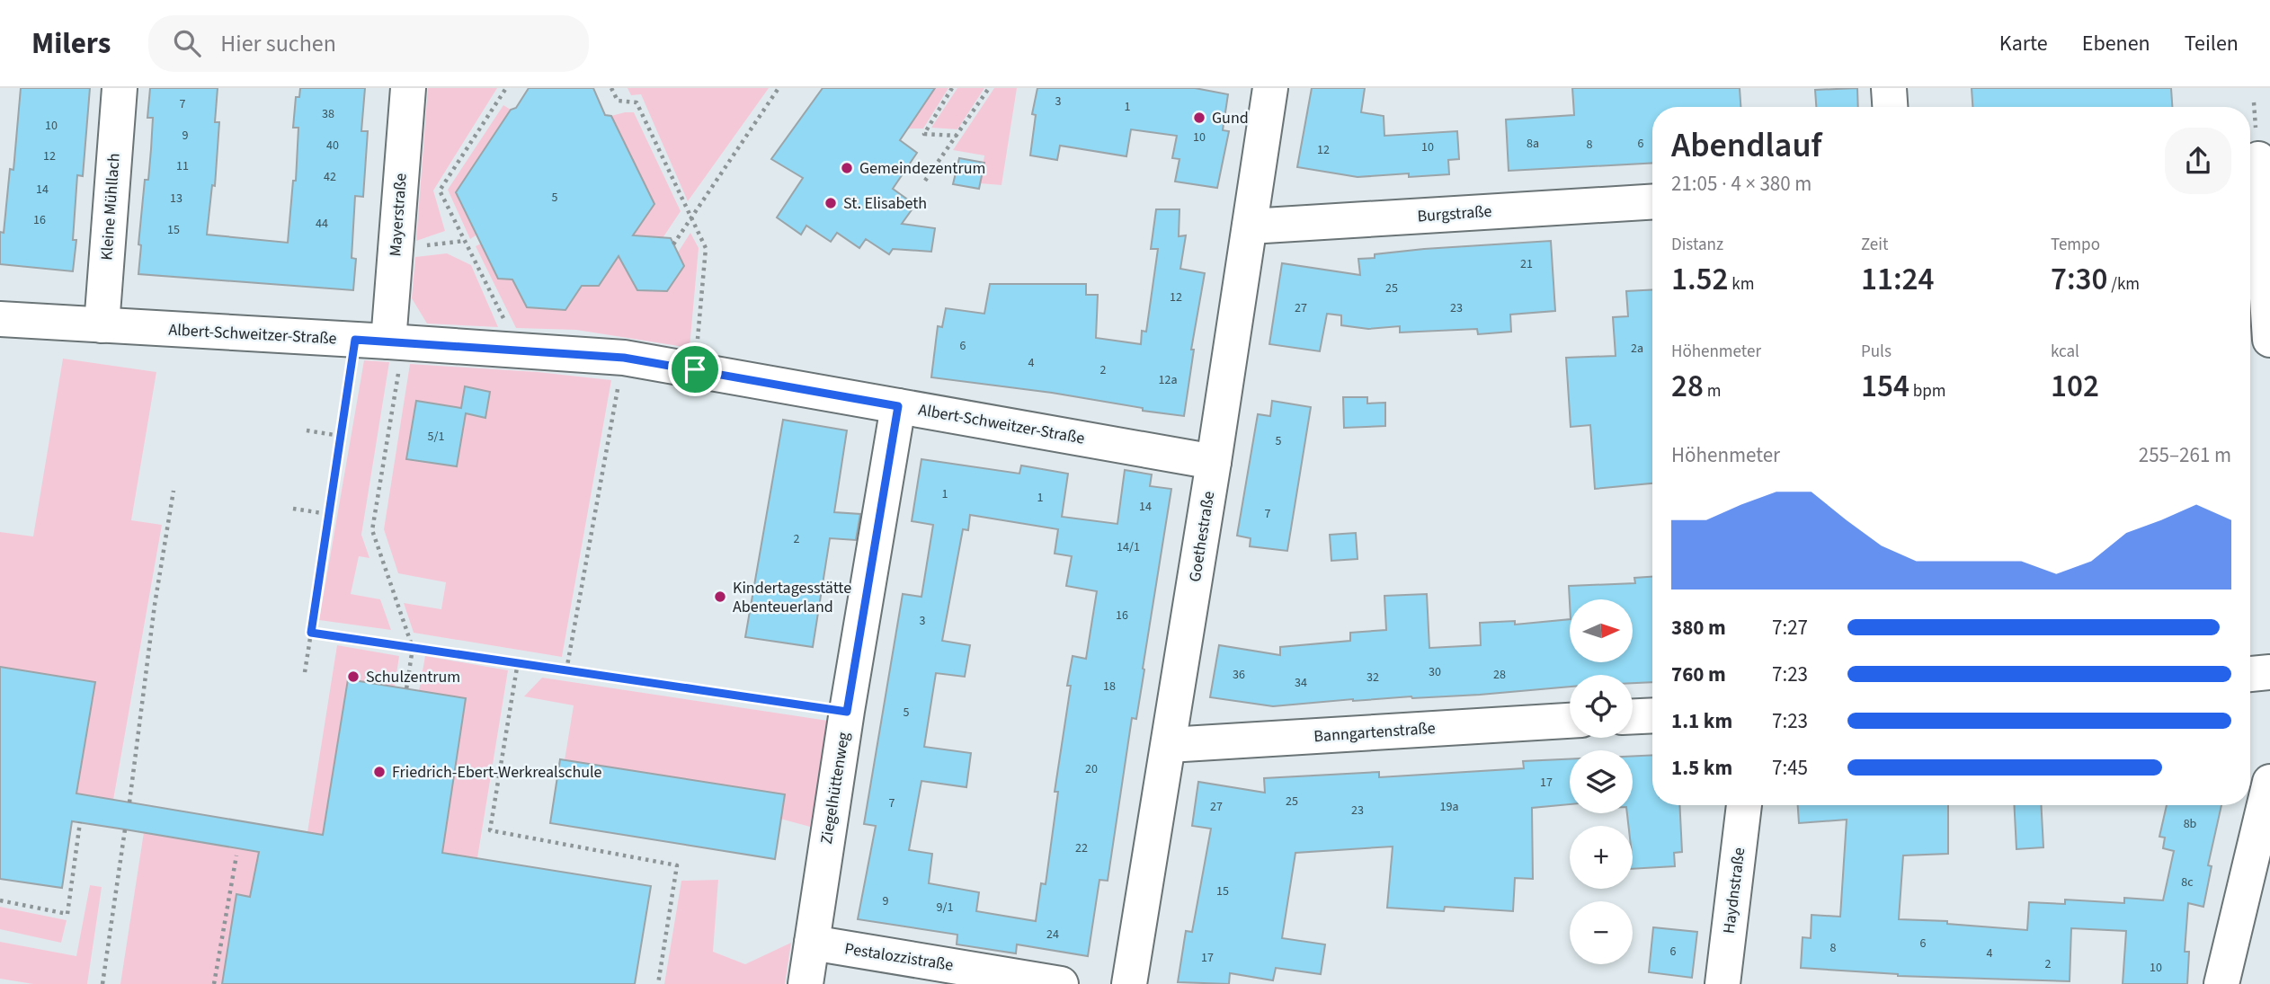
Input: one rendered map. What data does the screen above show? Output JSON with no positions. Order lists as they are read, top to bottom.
{
  "streets": {
    "street": [
      "Kleine Mühllach",
      "Burgstraße",
      "Mayerstraße",
      "Albert-Schweitzer-Straße",
      "Goethestraße",
      "Banngartenstraße",
      "Ziegelhüttenweg",
      "Haydnstraße",
      "Pestalozzistraße"
    ]
  },
  "crossings": [
    ["Kleine Mühllach", "Albert-Schweitzer-Straße"],
    ["Burgstraße", "Goethestraße"],
    ["Mayerstraße", "Albert-Schweitzer-Straße"],
    ["Albert-Schweitzer-Straße", "Goethestraße"],
    ["Albert-Schweitzer-Straße", "Ziegelhüttenweg"],
    ["Goethestraße", "Banngartenstraße"],
    ["Ziegelhüttenweg", "Pestalozzistraße"]
  ],
  "places": [
    "Gund",
    "Gemeindezentrum",
    "St. Elisabeth",
    "Kindertagesstätte Abenteuerland",
    "Schulzentrum",
    "Friedrich-Ebert-Werkrealschule"
  ],
  "house_numbers": [
    "3",
    "7",
    "1",
    "38",
    "10",
    "9",
    "10",
    "8a",
    "6",
    "8",
    "40",
    "10",
    "12",
    "12",
    "11",
    "42",
    "14",
    "5",
    "13",
    "16",
    "44",
    "15",
    "21",
    "25",
    "12",
    "27",
    "23",
    "6",
    "2a",
    "4",
    "2",
    "12a",
    "5/1",
    "5",
    "1",
    "1",
    "14",
    "7",
    "2",
    "14/1",
    "16",
    "3",
    "30",
    "36",
    "28",
    "32",
    "34",
    "18",
    "5",
    "20",
    "17",
    "25",
    "7",
    "27",
    "19a",
    "23",
    "8b",
    "22",
    "8c",
    "15",
    "9",
    "9/1",
    "24",
    "6",
    "8",
    "6",
    "4",
    "17",
    "2",
    "10"
  ],
  "north": "right",
  "page": {
    "header": "Milers",
    "search": "Hier suchen",
    "nav": ["Karte", "Ebenen", "Teilen"],
    "heading": ["Abendlauf", "21:05 · 4 × 380 m"],
    "stats": [
      ["Distanz", "1.52 km"],
      ["Zeit", "11:24"],
      ["Tempo", "7:30 /km"],
      ["Höhenmeter", "28 m"],
      ["Puls", "154 bpm"],
      ["kcal", "102"]
    ],
    "chart": ["Höhenmeter", "255–261 m"],
    "map_buttons": ["+", "−"],
    "list": [
      {
        "name": "380 m",
        "note": "7:27"
      },
      {
        "name": "760 m",
        "note": "7:23"
      },
      {
        "name": "1.1 km",
        "note": "7:23"
      },
      {
        "name": "1.5 km",
        "note": "7:45"
      }
    ]
  }
}
